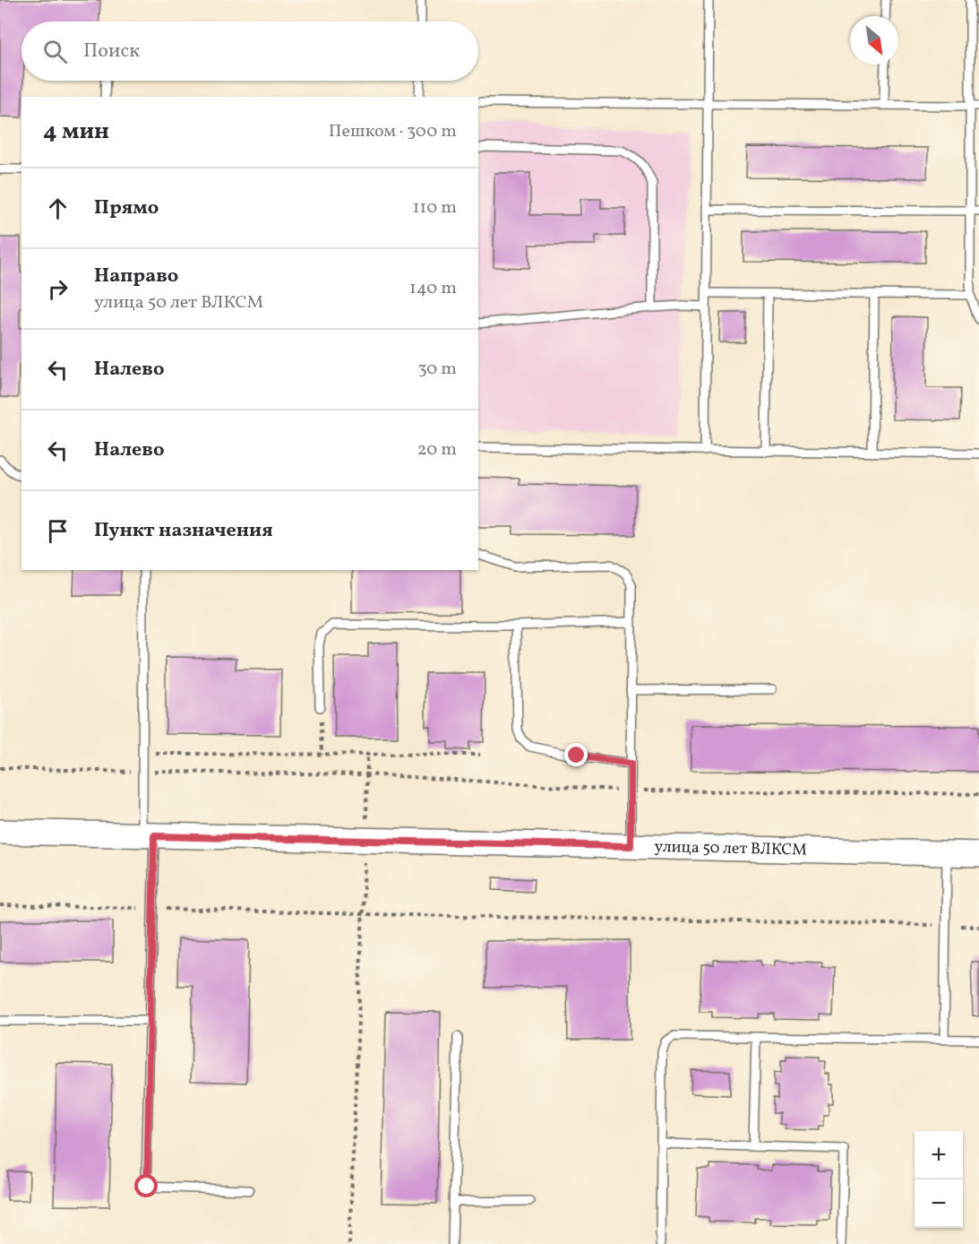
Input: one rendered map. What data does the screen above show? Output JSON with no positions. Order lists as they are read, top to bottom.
{
  "streets": {
    "main road": ["улица 50 лет ВЛКСМ"]
  },
  "north": "bottom right",
  "page": {
    "search": "Поиск",
    "heading": ["4 мин", "Пешком · 300 m"],
    "list": [
      ["Прямо", "110 m"],
      ["Направо", "улица 50 лет ВЛКСМ", "140 m"],
      ["Налево", "30 m"],
      ["Налево", "20 m"],
      "Пункт назначения"
    ],
    "map_buttons": ["+", "−"]
  }
}
